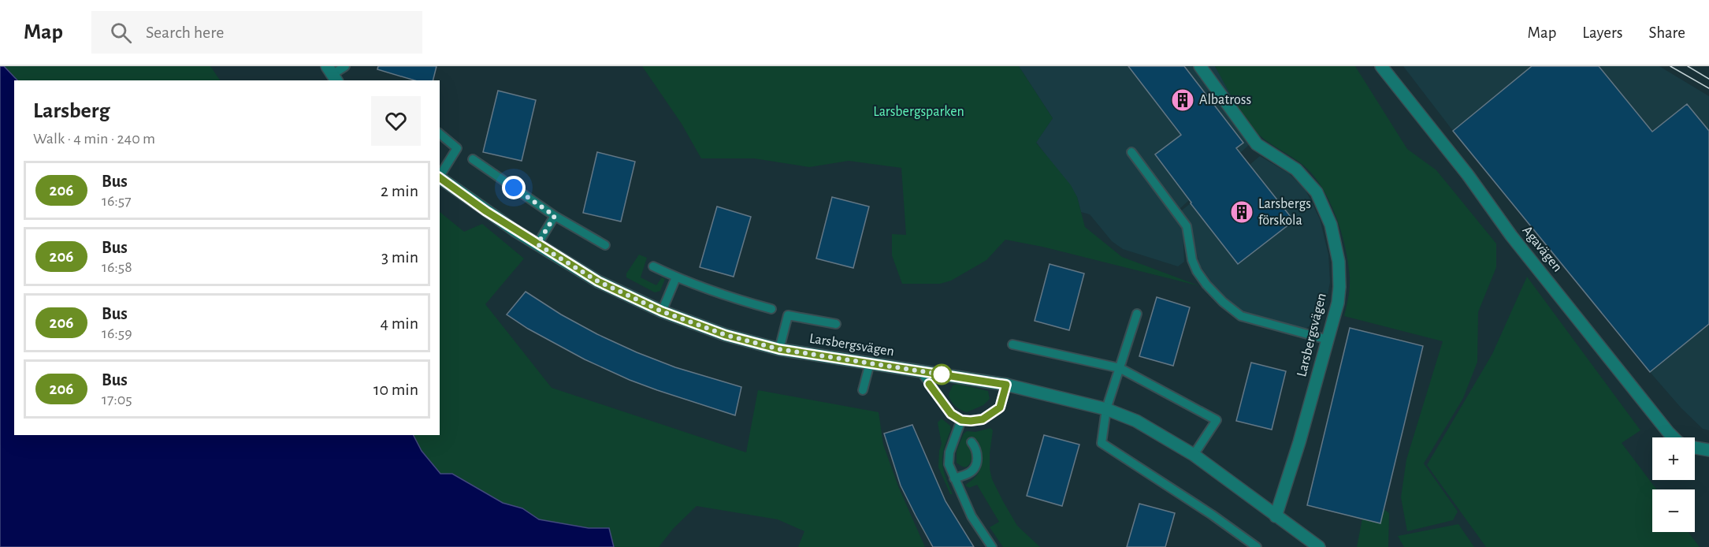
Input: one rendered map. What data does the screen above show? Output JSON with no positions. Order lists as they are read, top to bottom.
{
  "streets": {
    "street": ["Agavägen", "Larsbergsvägen"]
  },
  "parks": ["Larsbergsparken"],
  "places": {
    "building": ["Albatross", "Larsbergs förskola"]
  },
  "lines": ["bus line 206"],
  "page": {
    "header": "Map",
    "search": "Search here",
    "nav": ["Map", "Layers", "Share"],
    "heading": ["Larsberg", "Walk · 4 min · 240 m"],
    "list": [
      {
        "mark": "206",
        "name": "Bus",
        "note": "16:57",
        "value": "2 min"
      },
      {
        "mark": "206",
        "name": "Bus",
        "note": "16:58",
        "value": "3 min"
      },
      {
        "mark": "206",
        "name": "Bus",
        "note": "16:59",
        "value": "4 min"
      },
      {
        "mark": "206",
        "name": "Bus",
        "note": "17:05",
        "value": "10 min"
      }
    ],
    "map_buttons": ["+", "−"]
  }
}
